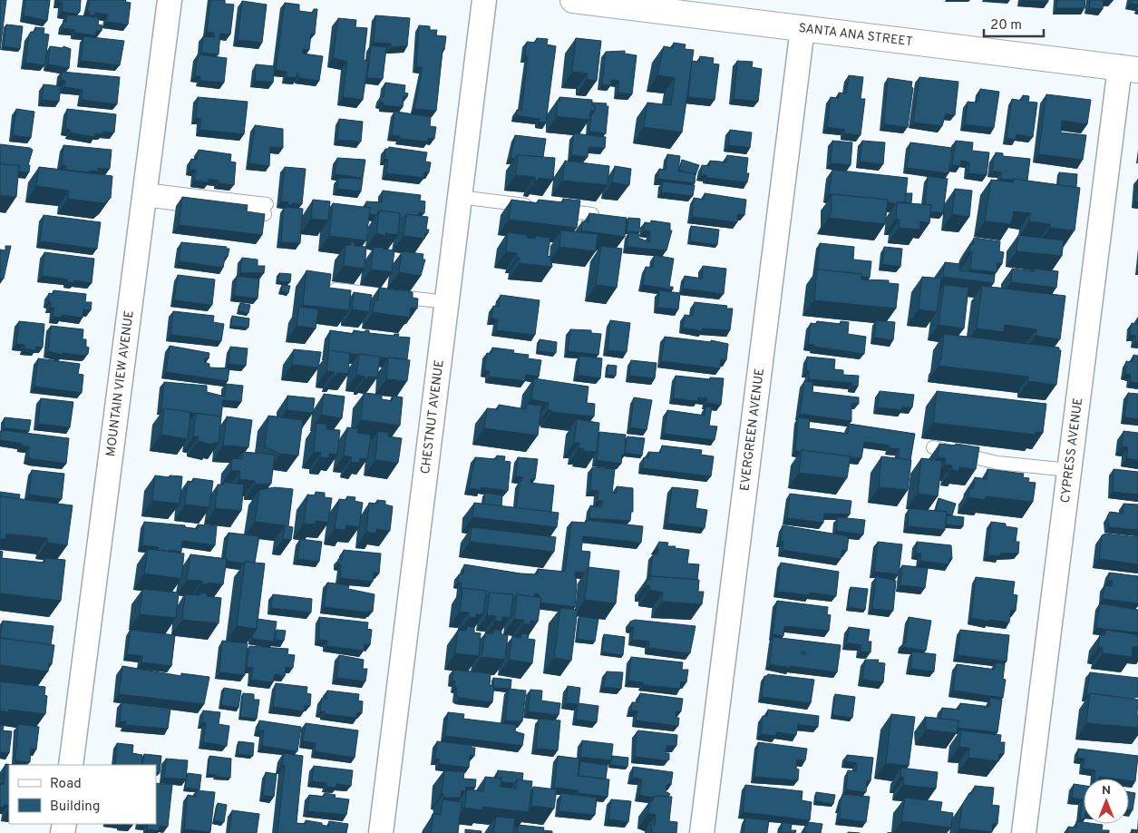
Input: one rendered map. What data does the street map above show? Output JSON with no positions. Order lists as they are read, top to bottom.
{
  "streets": {
    "street": [
      "SANTA ANA STREET",
      "MOUNTAIN VIEW AVENUE",
      "CHESTNUT AVENUE",
      "EVERGREEN AVENUE",
      "CYPRESS AVENUE"
    ]
  },
  "crossings": [
    ["SANTA ANA STREET", "EVERGREEN AVENUE"],
    ["SANTA ANA STREET", "CYPRESS AVENUE"]
  ],
  "legend": ["Road", "Building"],
  "scale_bar": "20 m",
  "north": "top"
}
